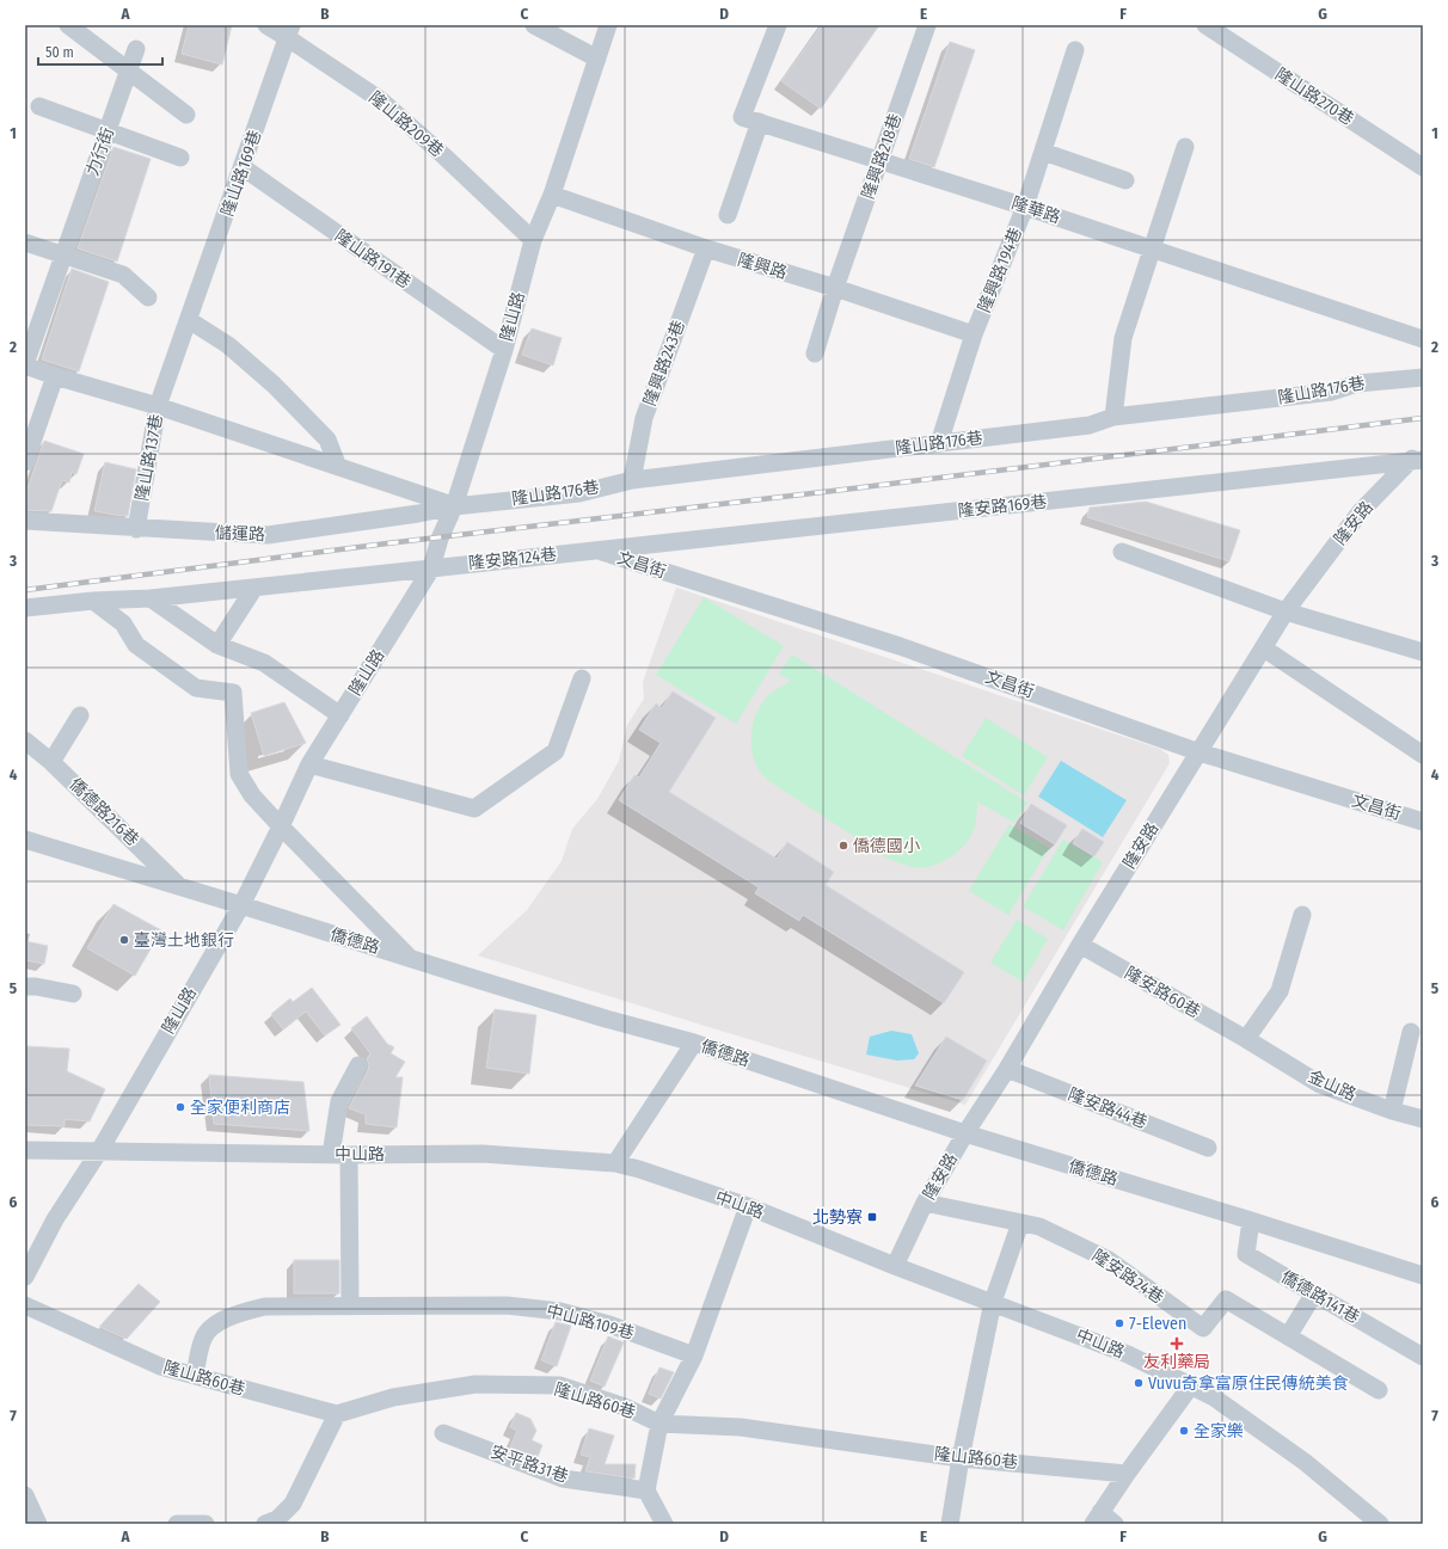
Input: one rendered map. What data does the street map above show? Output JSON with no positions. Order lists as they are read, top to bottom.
{
  "streets": {
    "street": [
      "隆山路270巷",
      "隆山路209巷",
      "力行街",
      "隆興路218巷",
      "隆山路169巷",
      "隆華路",
      "隆山路191巷",
      "隆興路",
      "隆興路194巷",
      "隆山路",
      "隆興路243巷",
      "隆山路176巷",
      "隆山路137巷",
      "隆安路169巷",
      "隆安路",
      "儲運路",
      "隆安路124巷",
      "文昌街",
      "僑德路216巷",
      "僑德路",
      "隆安路60巷",
      "金山路",
      "隆安路44巷",
      "中山路",
      "隆安路24巷",
      "僑德路141巷",
      "中山路109巷",
      "隆山路60巷",
      "安平路31巷"
    ]
  },
  "crossings": [
    ["隆山路209巷", "隆山路169巷"],
    ["隆山路209巷", "隆山路"],
    ["力行街", "隆山路137巷"],
    ["隆興路218巷", "隆華路"],
    ["隆興路218巷", "隆興路"],
    ["隆山路169巷", "隆山路191巷"],
    ["隆山路169巷", "隆山路137巷"],
    ["隆華路", "隆興路194巷"],
    ["隆山路191巷", "隆山路"],
    ["隆興路", "隆興路194巷"],
    ["隆興路", "隆山路"],
    ["隆興路", "隆興路243巷"],
    ["隆興路194巷", "隆山路176巷"],
    ["隆山路", "隆山路176巷"],
    ["隆山路", "儲運路"],
    ["隆山路", "隆安路124巷"],
    ["隆山路", "僑德路"],
    ["隆山路", "中山路"],
    ["隆興路243巷", "隆山路176巷"],
    ["隆山路176巷", "儲運路"],
    ["隆山路137巷", "儲運路"],
    ["隆安路169巷", "隆安路"],
    ["隆安路169巷", "隆安路124巷"],
    ["隆安路169巷", "文昌街"],
    ["隆安路", "文昌街"],
    ["隆安路", "僑德路"],
    ["隆安路", "隆安路60巷"],
    ["隆安路", "隆安路44巷"],
    ["隆安路", "中山路"],
    ["隆安路", "隆安路24巷"],
    ["隆安路124巷", "文昌街"],
    ["僑德路216巷", "僑德路"],
    ["僑德路", "僑德路141巷"],
    ["隆安路60巷", "金山路"],
    ["中山路109巷", "隆山路60巷"]
  ],
  "places": {
    "other": [
      "僑德國小",
      "臺灣土地銀行",
      "全家便利商店",
      "7-Eleven",
      "Vuvu奇拿富原住民傳統美食",
      "全家樂"
    ],
    "transit": ["北勢寮"],
    "health": ["友利藥局"]
  },
  "scale_bar": "50 m",
  "grid": {
    "columns": [
      "A",
      "B",
      "C",
      "D",
      "E",
      "F",
      "G"
    ],
    "rows": [
      "1",
      "2",
      "3",
      "4",
      "5",
      "6",
      "7"
    ]
  }
}
